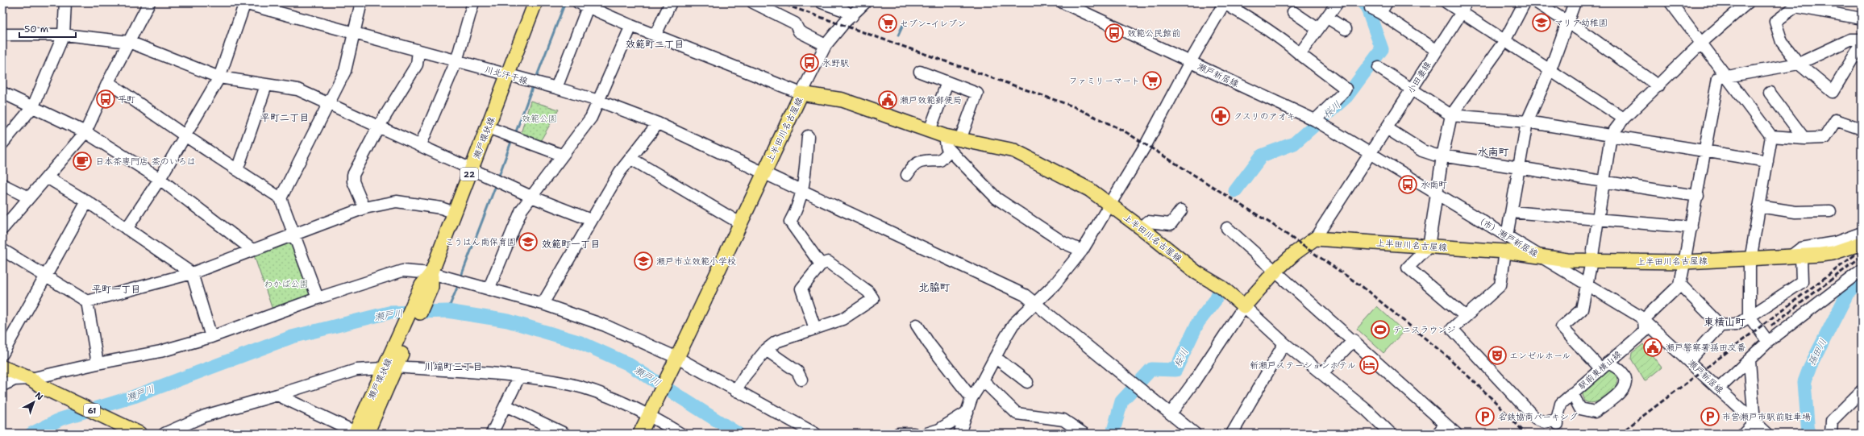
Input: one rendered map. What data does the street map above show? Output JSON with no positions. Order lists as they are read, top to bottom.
{
  "streets": {
    "main road": [
      "上半田川名古屋線",
      "瀬戸環状線",
      "22",
      "61"
    ],
    "street": [
      "川北汗干線",
      "瀬戸新居線",
      "小田妻線",
      "（市）瀬戸新居線",
      "駅前東横山線"
    ]
  },
  "crossings": [
    ["川北汗干線", "上半田川名古屋線"],
    ["川北汗干線", "瀬戸環状線"],
    ["瀬戸新居線", "小田妻線"],
    ["瀬戸新居線", "（市）瀬戸新居線"],
    ["瀬戸新居線", "駅前東横山線"],
    ["小田妻線", "上半田川名古屋線"],
    ["小田妻線", "（市）瀬戸新居線"],
    ["上半田川名古屋線", "（市）瀬戸新居線"],
    ["（市）瀬戸新居線", "駅前東横山線"]
  ],
  "districts": [
    "效範町二丁目",
    "平町二丁目",
    "水南町",
    "效範町一丁目",
    "北脇町",
    "平町一丁目",
    "東横山町",
    "川端町三丁目"
  ],
  "water": ["桜川", "瀬戸川", "孫田川"],
  "parks": ["效範公園", "わかば公園"],
  "places": {
    "school or university": ["マリア幼稚園", "こうはん南保育園", "瀬戸市立效範小学校"],
    "supermarket": ["セブン-イレブン", "ファミリーマート"],
    "bus stop": [
      "效範公民館前",
      "水野駅",
      "平町",
      "水南町"
    ],
    "public building": ["瀬戸效範郵便局", "瀬戸警察署孫田交番"],
    "pharmacy": ["クスリのアオキ"],
    "cafe": ["日本茶専門店 茶のいろは"],
    "sports": ["テニスラウンジ"],
    "theatre": ["エンゼルホール"],
    "hotel": ["新瀬戸ステーションホテル"],
    "parking": ["名鉄協商パーキング", "市営瀬戸市駅前駐車場"]
  },
  "scale_bar": "50 m",
  "north": "top right"
}
